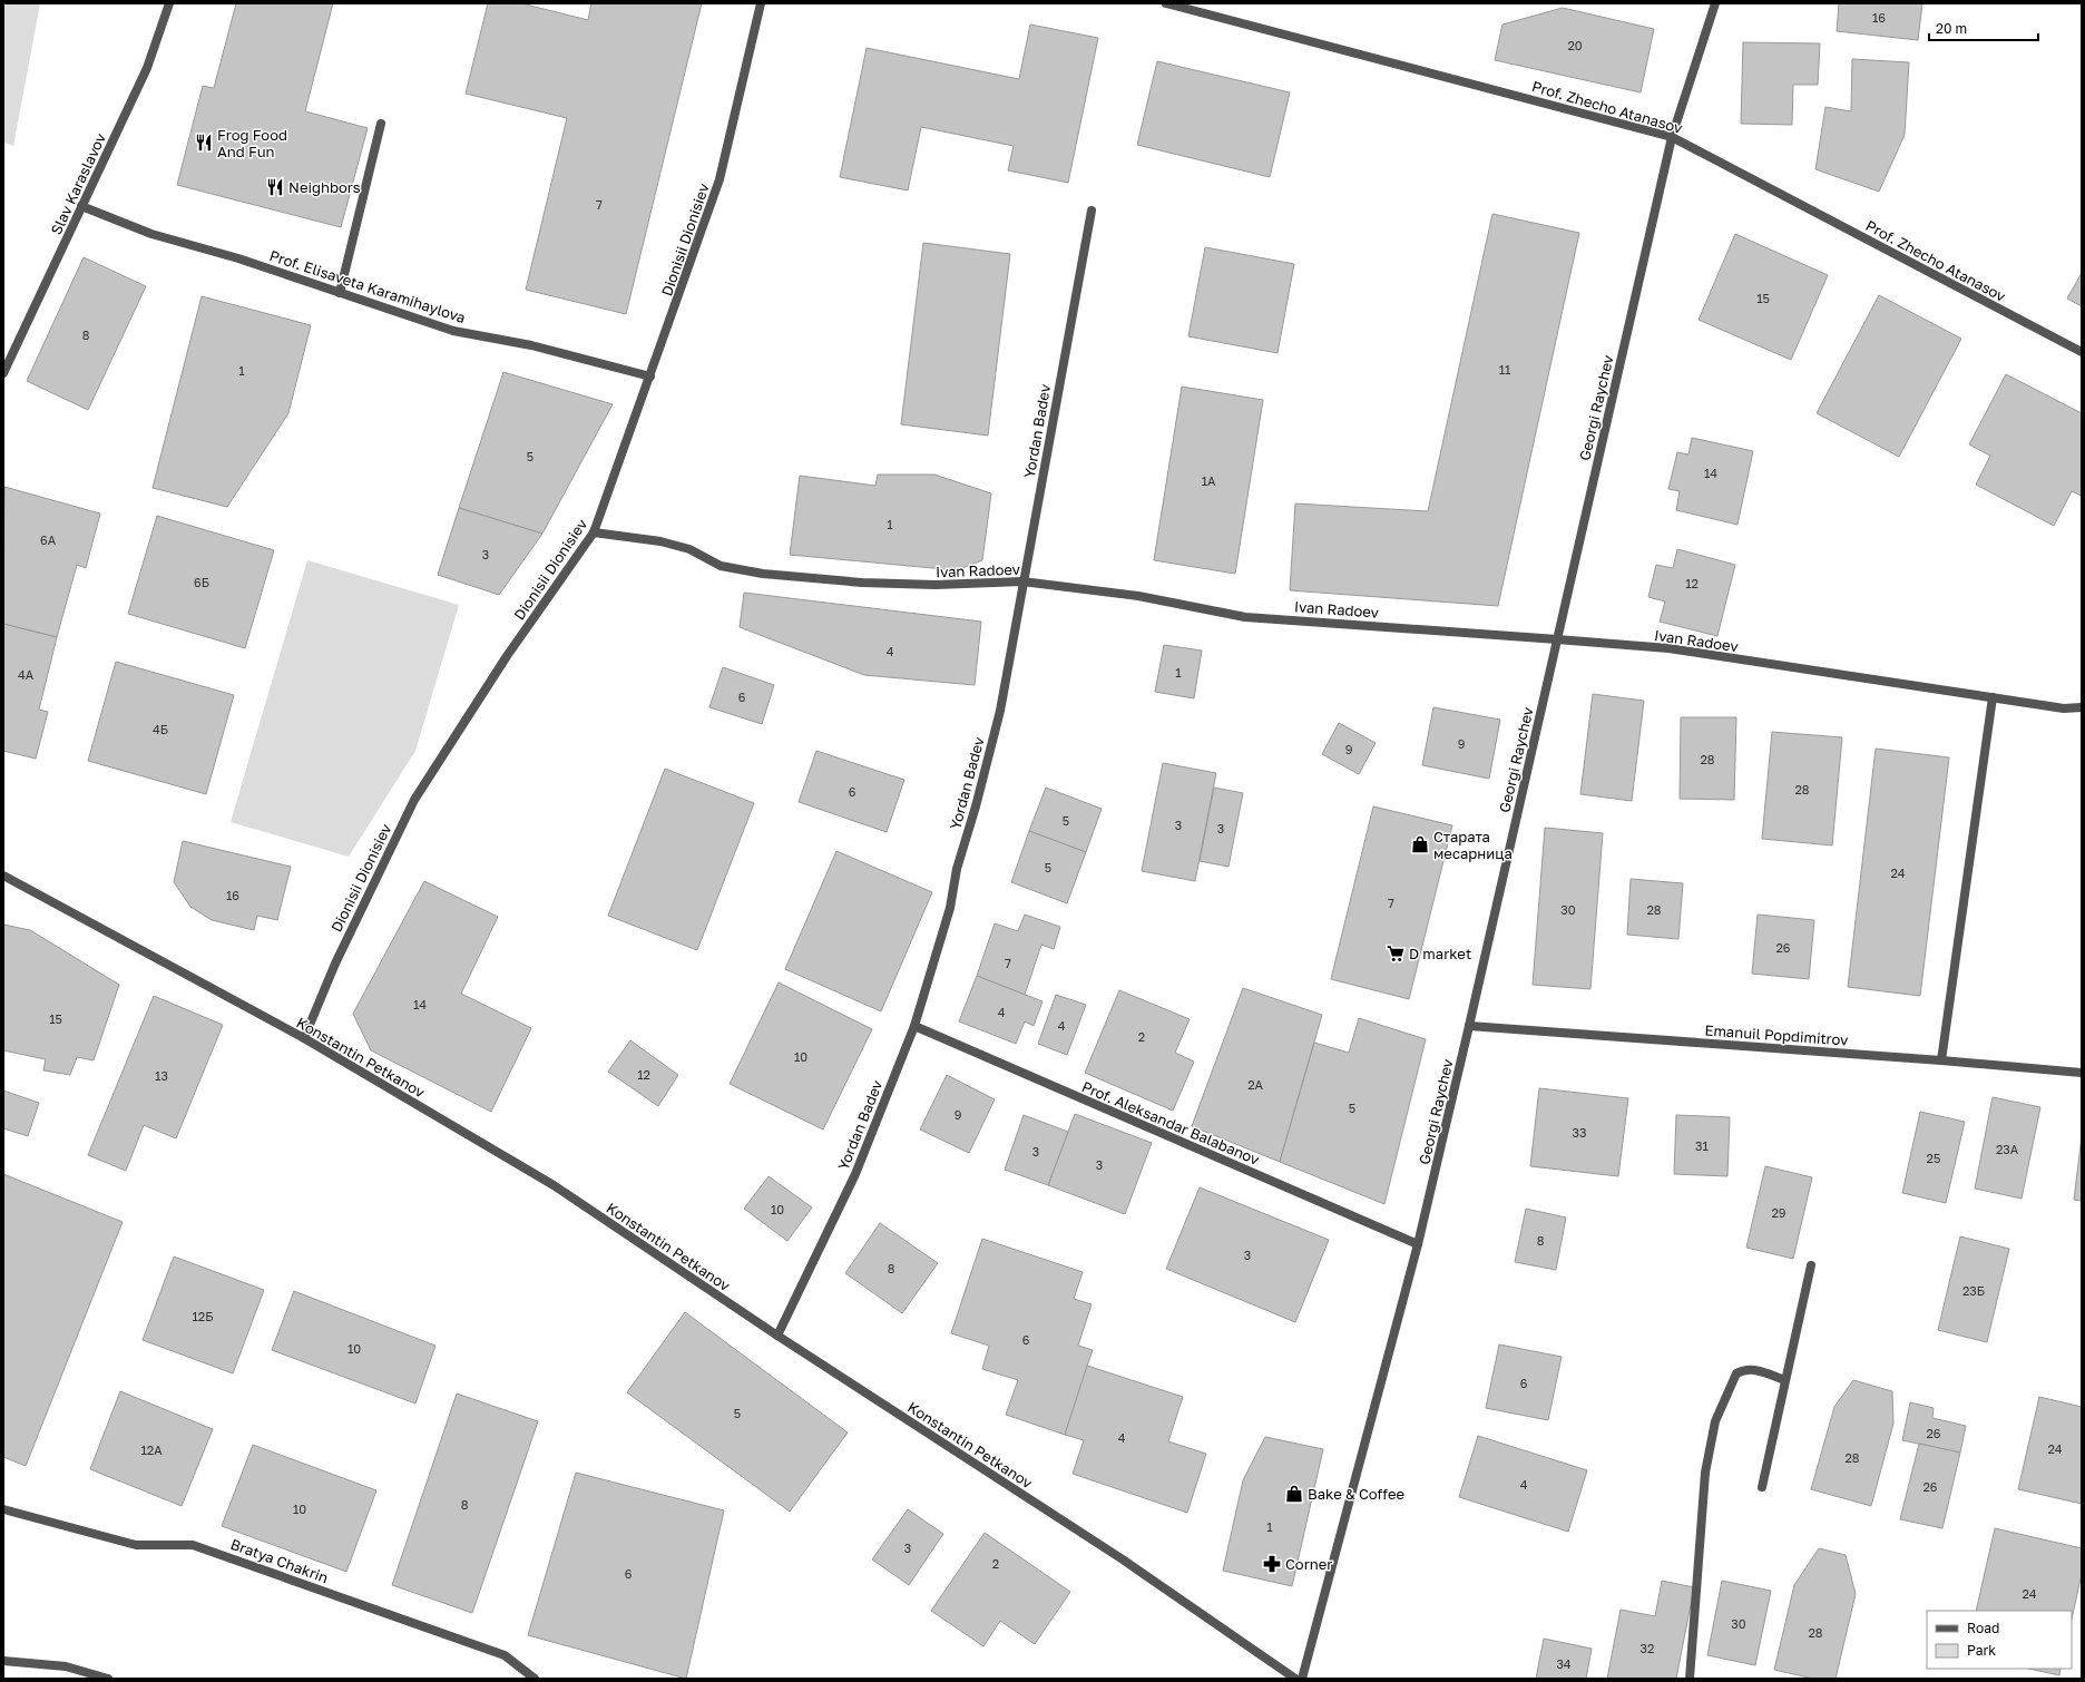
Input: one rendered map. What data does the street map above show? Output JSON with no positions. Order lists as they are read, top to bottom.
{
  "streets": {
    "street": [
      "Prof. Zhecho Atanasov",
      "Slav Karaslavov",
      "Dionisii Dionisiev",
      "Prof. Elisaveta Karamihaylova",
      "Georgi Raychev",
      "Yordan Badev",
      "Ivan Radoev",
      "Emanuil Popdimitrov",
      "Konstantin Petkanov",
      "Prof. Aleksandar Balabanov",
      "Bratya Chakrin"
    ]
  },
  "crossings": [
    ["Prof. Zhecho Atanasov", "Georgi Raychev"],
    ["Slav Karaslavov", "Prof. Elisaveta Karamihaylova"],
    ["Dionisii Dionisiev", "Prof. Elisaveta Karamihaylova"],
    ["Dionisii Dionisiev", "Ivan Radoev"],
    ["Dionisii Dionisiev", "Konstantin Petkanov"],
    ["Georgi Raychev", "Ivan Radoev"],
    ["Georgi Raychev", "Emanuil Popdimitrov"],
    ["Georgi Raychev", "Prof. Aleksandar Balabanov"],
    ["Yordan Badev", "Ivan Radoev"],
    ["Yordan Badev", "Konstantin Petkanov"],
    ["Yordan Badev", "Prof. Aleksandar Balabanov"]
  ],
  "places": {
    "restaurant": ["Frog Food And Fun", "Neighbors"],
    "shop": ["Старата месарница", "Bake & Coffee"],
    "supermarket": ["D market"],
    "pharmacy": ["Corner"]
  },
  "house_numbers": [
    "16",
    "20",
    "7",
    "15",
    "8",
    "11",
    "1",
    "5",
    "14",
    "1А",
    "1",
    "6А",
    "3",
    "6Б",
    "12",
    "4",
    "1",
    "4А",
    "6",
    "4Б",
    "9",
    "9",
    "28",
    "28",
    "6",
    "5",
    "3",
    "3",
    "5",
    "24",
    "16",
    "7",
    "30",
    "28",
    "26",
    "7",
    "14",
    "4",
    "15",
    "4",
    "2",
    "10",
    "12",
    "13",
    "2А",
    "5",
    "9",
    "33",
    "31",
    "23А",
    "3",
    "25",
    "3",
    "10",
    "29",
    "8",
    "3",
    "8",
    "23Б",
    "12Б",
    "6",
    "10",
    "6",
    "5",
    "26",
    "4",
    "24",
    "12А",
    "28",
    "4",
    "26",
    "8",
    "10",
    "1",
    "3",
    "2",
    "6",
    "24",
    "30",
    "28",
    "32",
    "34"
  ],
  "legend": ["Road", "Park"],
  "scale_bar": "20 m"
}
